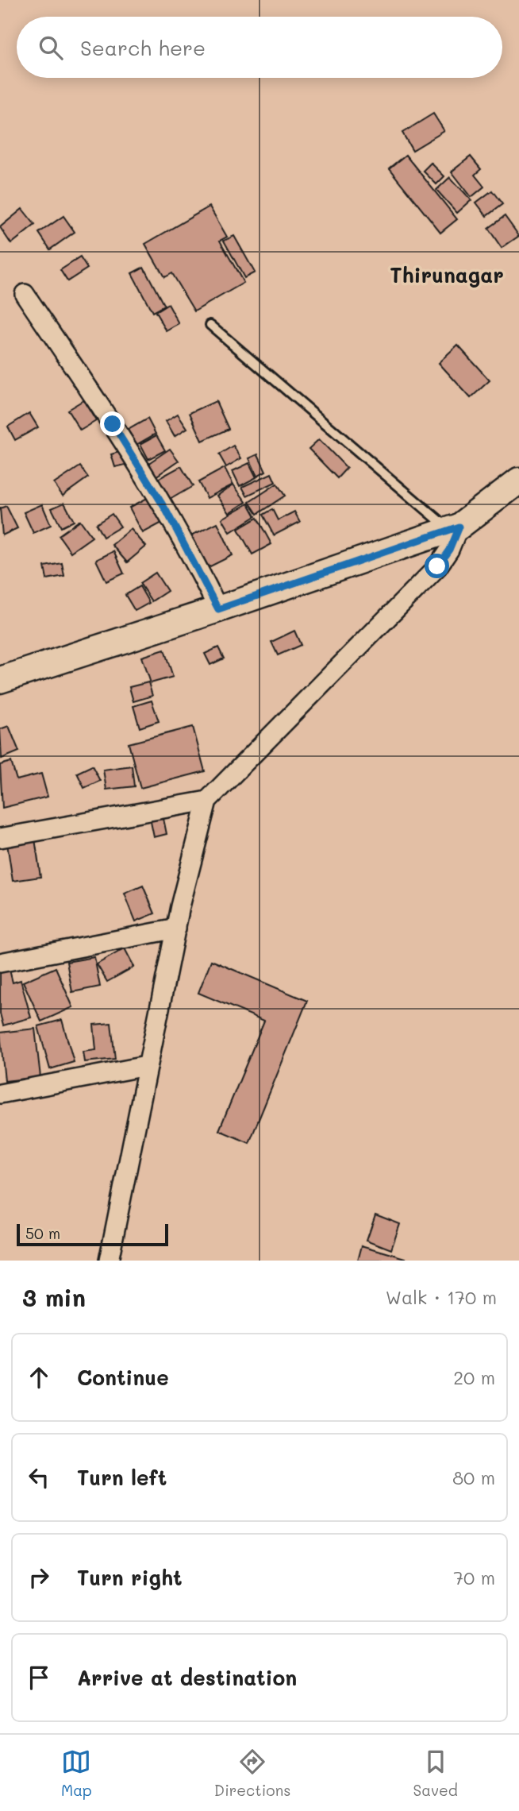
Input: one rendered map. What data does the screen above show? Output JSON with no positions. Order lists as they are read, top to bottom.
{
  "districts": ["Thirunagar"],
  "scale_bar": "50 m",
  "page": {
    "search": "Search here",
    "scale": "50 m",
    "heading": ["3 min", "Walk · 170 m"],
    "list": [
      ["Continue", "20 m"],
      ["Turn left", "80 m"],
      ["Turn right", "70 m"],
      "Arrive at destination"
    ],
    "nav": ["Map", "Directions", "Saved"]
  }
}
